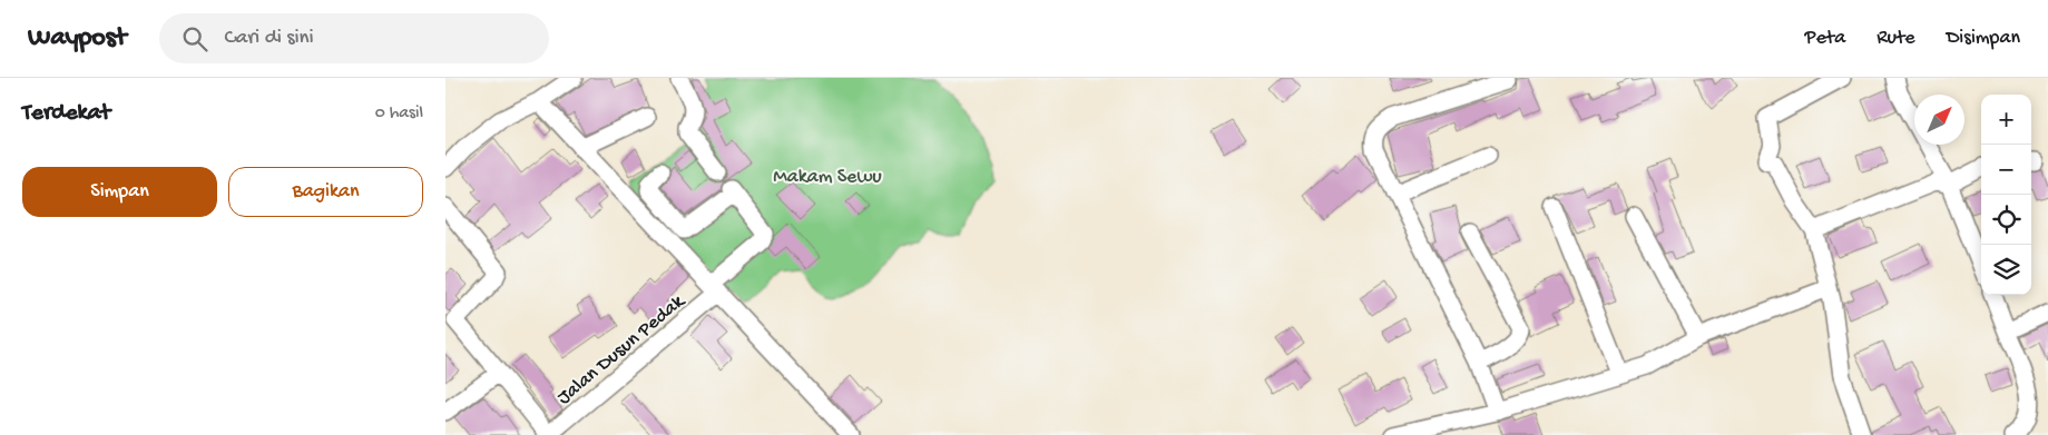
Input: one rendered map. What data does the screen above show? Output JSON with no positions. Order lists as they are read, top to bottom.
{
  "streets": {
    "street": ["Jalan Dusun Pedak"]
  },
  "parks": ["Makam Sewu"],
  "north": "top right",
  "page": {
    "header": "Waypost",
    "search": "Cari di sini",
    "nav": ["Peta", "Rute", "Disimpan"],
    "heading": ["Terdekat", "0 hasil"],
    "map_buttons": ["+", "−"],
    "buttons": ["Simpan", "Bagikan"]
  }
}
